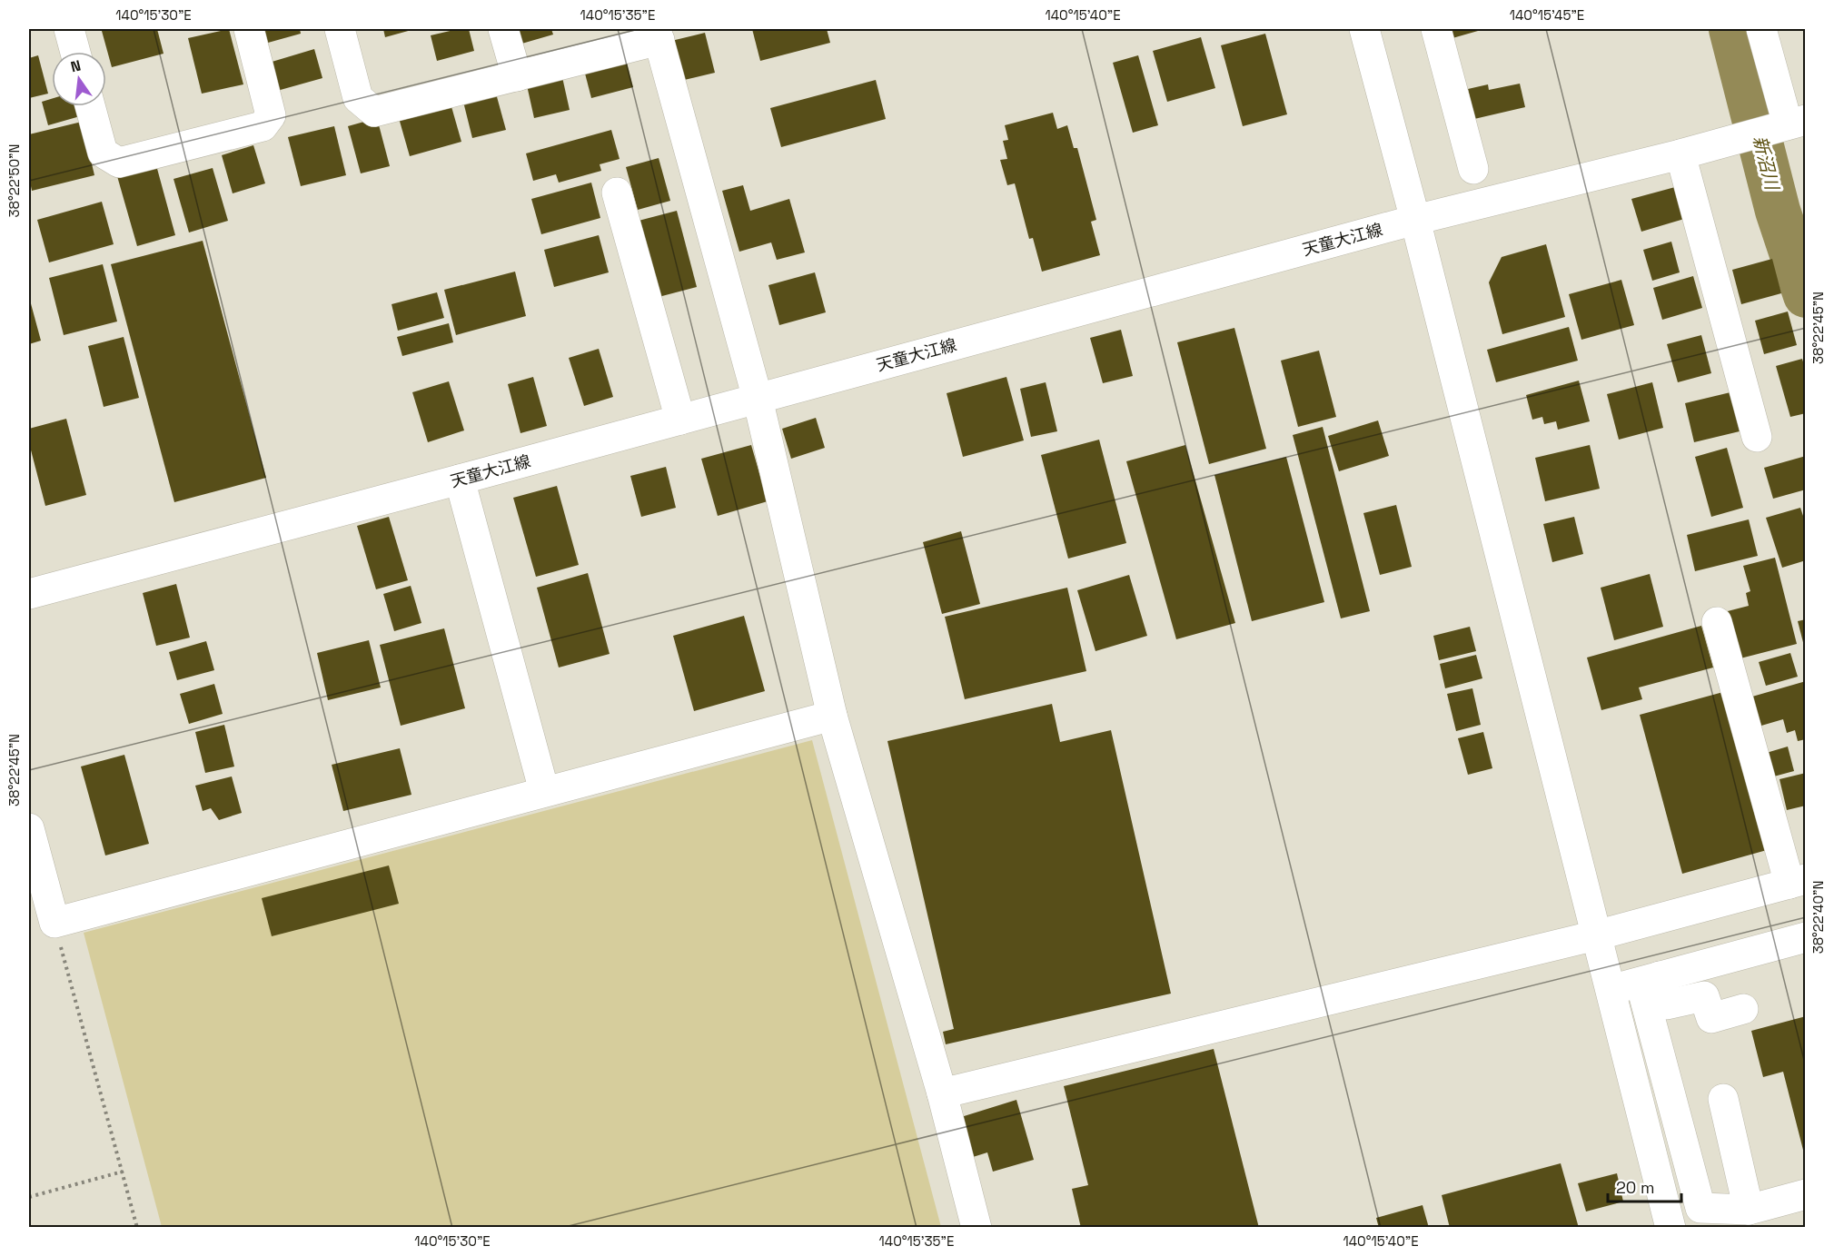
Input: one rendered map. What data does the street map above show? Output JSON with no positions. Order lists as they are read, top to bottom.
{
  "streets": {
    "street": ["天童大江線"]
  },
  "water": ["新沼川"],
  "scale_bar": "20 m",
  "north": "top",
  "coordinates": [
    "140°15'30\"E",
    "140°15'35\"E",
    "140°15'40\"E",
    "140°15'45\"E",
    "38°22'50\"N",
    "38°22'45\"N",
    "38°22'40\"N"
  ]
}
